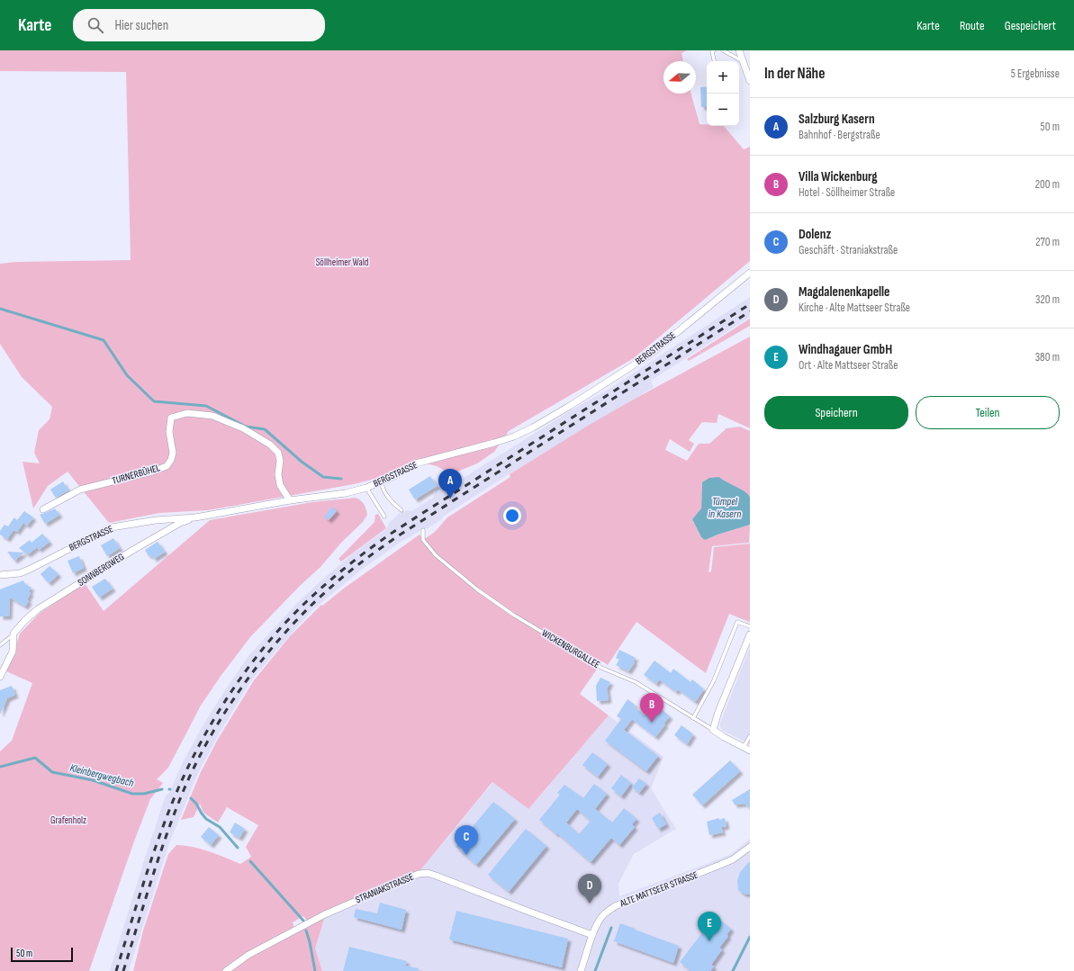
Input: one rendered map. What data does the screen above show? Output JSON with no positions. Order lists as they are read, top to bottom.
{
  "streets": {
    "street": [
      "BERGSTRASSE",
      "TURNERBÜHEL",
      "SONNBERGWEG",
      "STRANIAKSTRASSE",
      "ALTE MATTSEER STRASSE"
    ],
    "lane": ["WICKENBURGALLEE"]
  },
  "crossings": [
    ["BERGSTRASSE", "TURNERBÜHEL"],
    ["BERGSTRASSE", "SONNBERGWEG"],
    ["STRANIAKSTRASSE", "ALTE MATTSEER STRASSE"]
  ],
  "water": ["Tümpel in Kasern", "Kleinbergwegbach"],
  "parks": ["Söllheimer Wald", "Grafenholz"],
  "scale_bar": "50 m",
  "north": "left",
  "page": {
    "header": "Karte",
    "search": "Hier suchen",
    "nav": ["Karte", "Route", "Gespeichert"],
    "heading": ["In der Nähe", "5 Ergebnisse"],
    "map_buttons": ["+", "−"],
    "list": [
      {
        "mark": "A",
        "name": "Salzburg Kasern",
        "note": "Bahnhof · Bergstraße",
        "value": "50 m"
      },
      {
        "mark": "B",
        "name": "Villa Wickenburg",
        "note": "Hotel · Söllheimer Straße",
        "value": "200 m"
      },
      {
        "mark": "C",
        "name": "Dolenz",
        "note": "Geschäft · Straniakstraße",
        "value": "270 m"
      },
      {
        "mark": "D",
        "name": "Magdalenenkapelle",
        "note": "Kirche · Alte Mattseer Straße",
        "value": "320 m"
      },
      {
        "mark": "E",
        "name": "Windhagauer GmbH",
        "note": "Ort · Alte Mattseer Straße",
        "value": "380 m"
      }
    ],
    "buttons": ["Speichern", "Teilen"],
    "pins": [
      "A",
      "B",
      "C",
      "D",
      "E"
    ],
    "scale": "50 m"
  }
}
